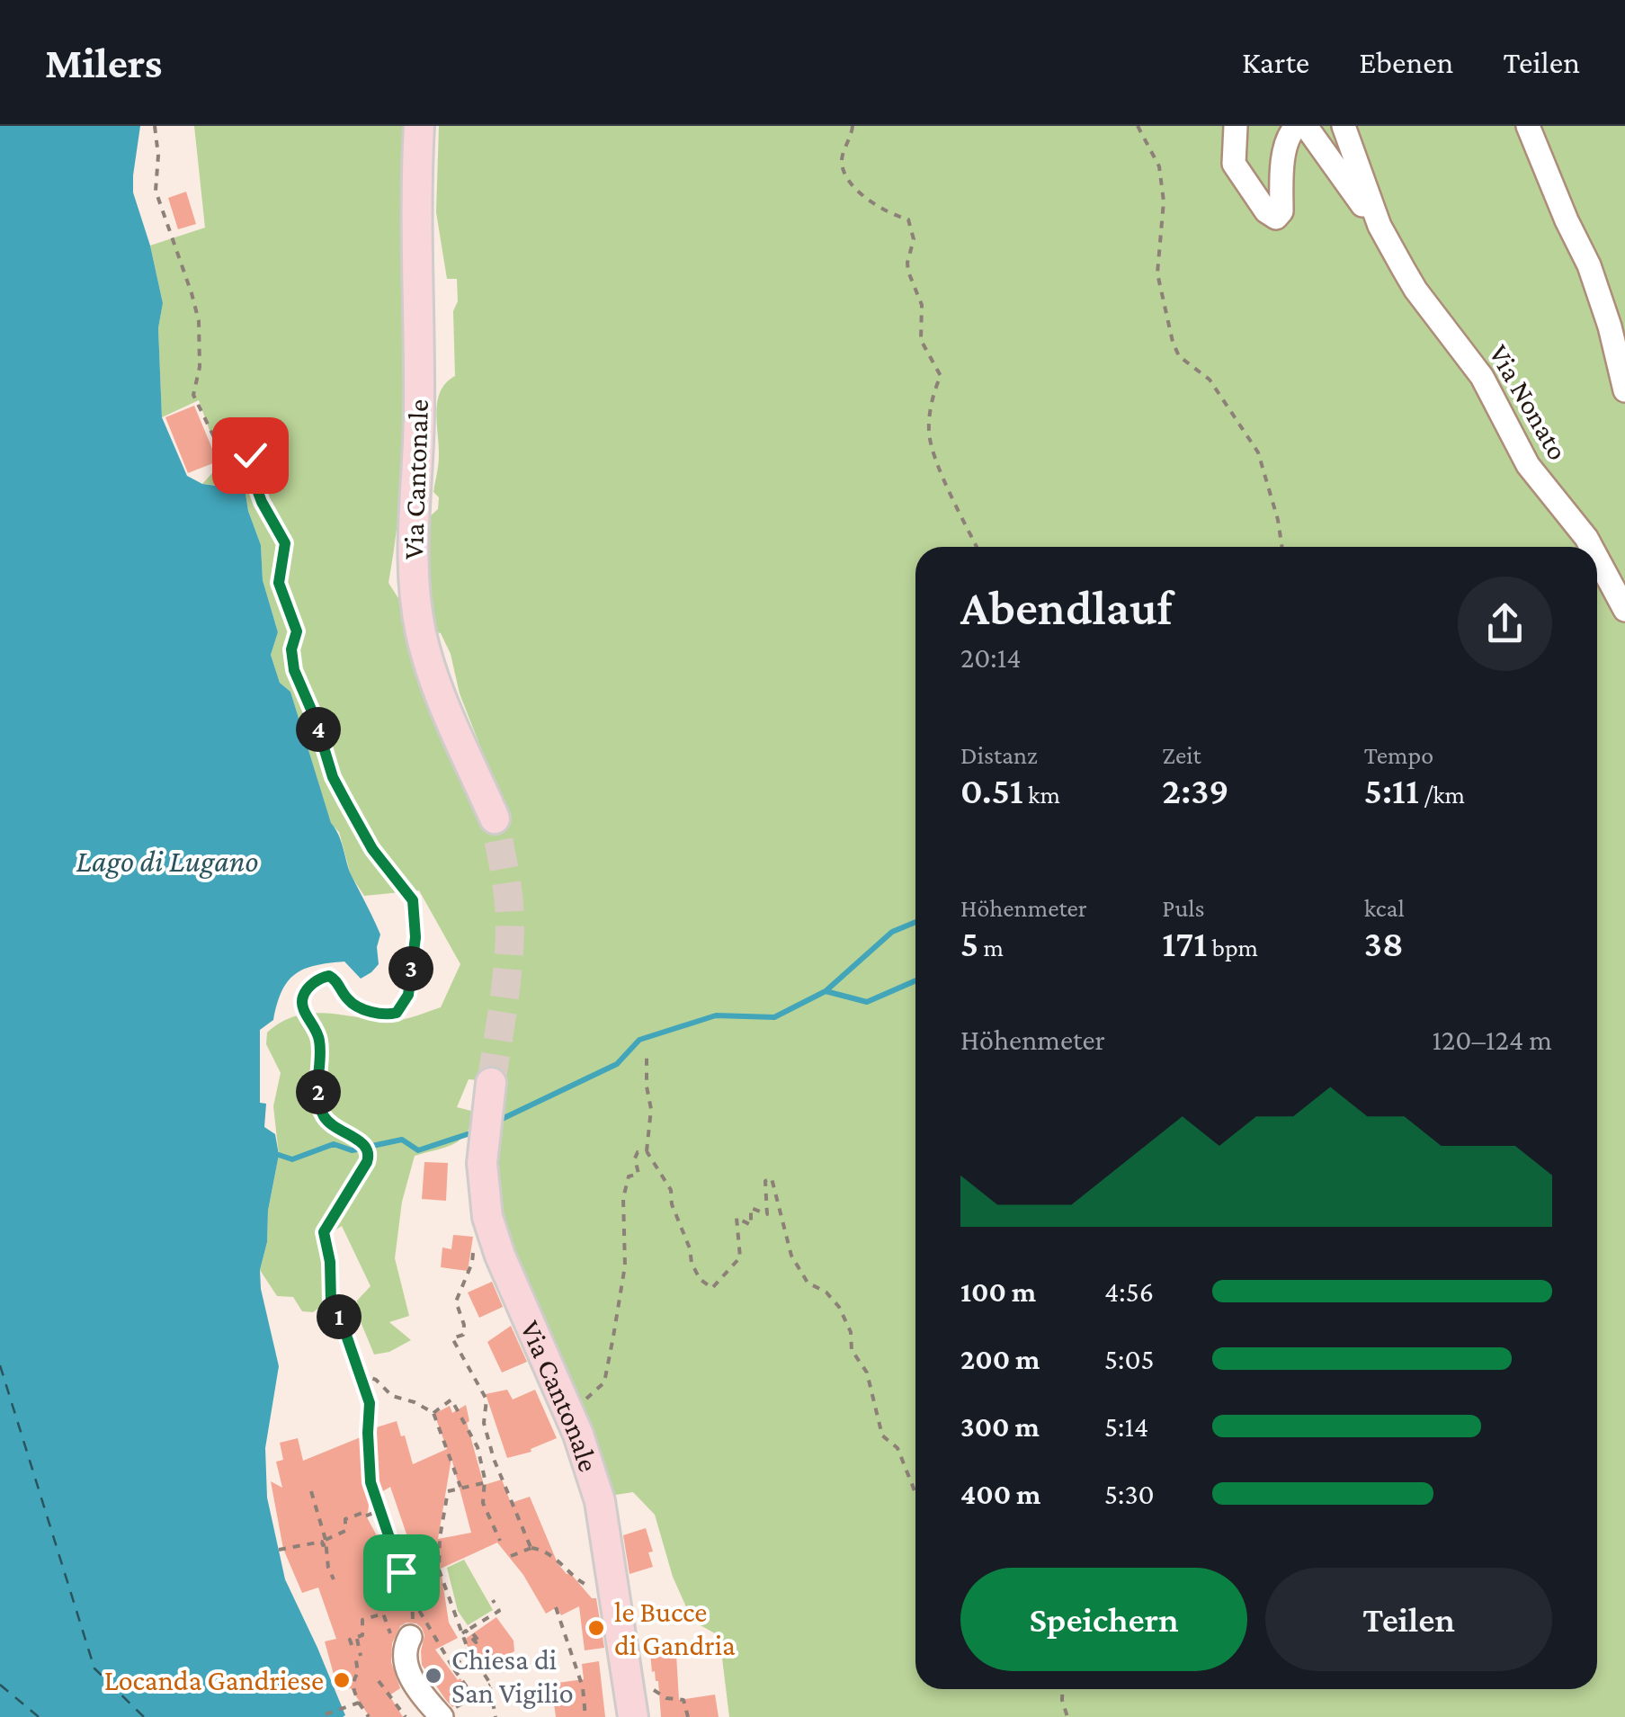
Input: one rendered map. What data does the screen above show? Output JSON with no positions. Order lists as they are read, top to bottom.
{
  "streets": {
    "main road": ["Via Cantonale"],
    "street": ["Via Nonato"]
  },
  "water": ["Lago di Lugano"],
  "places": ["le Bucce di Gandria", "Chiesa di San Vigilio", "Locanda Gandriese"],
  "page": {
    "header": "Milers",
    "nav": ["Karte", "Ebenen", "Teilen"],
    "heading": ["Abendlauf", "20:14"],
    "stats": [
      ["Distanz", "0.51 km"],
      ["Zeit", "2:39"],
      ["Tempo", "5:11 /km"],
      ["Höhenmeter", "5 m"],
      ["Puls", "171 bpm"],
      ["kcal", "38"]
    ],
    "pins": [
      "4",
      "3",
      "2",
      "1"
    ],
    "chart": ["Höhenmeter", "120–124 m"],
    "list": [
      {
        "name": "100 m",
        "note": "4:56"
      },
      {
        "name": "200 m",
        "note": "5:05"
      },
      {
        "name": "300 m",
        "note": "5:14"
      },
      {
        "name": "400 m",
        "note": "5:30"
      }
    ],
    "buttons": ["Speichern", "Teilen"]
  }
}
